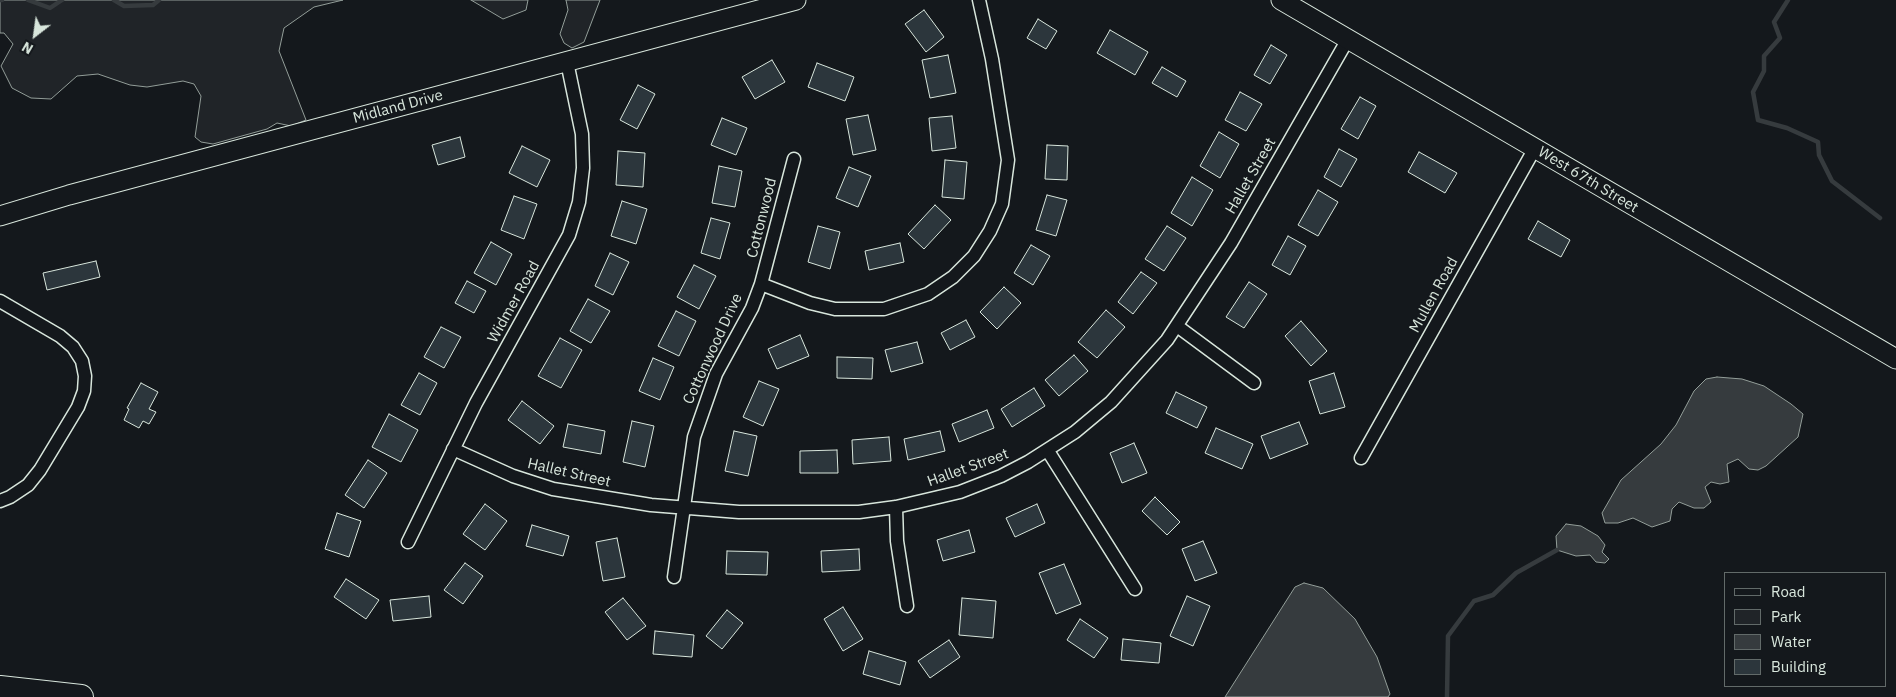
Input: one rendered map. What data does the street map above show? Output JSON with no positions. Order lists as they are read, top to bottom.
{
  "streets": {
    "street": [
      "Midland Drive",
      "Hallet Street",
      "West 67th Street",
      "Cottonwood",
      "Mullen Road",
      "Widmer Road",
      "Cottonwood Drive"
    ]
  },
  "crossings": [
    ["Midland Drive", "Widmer Road"],
    ["Hallet Street", "West 67th Street"],
    ["Hallet Street", "Widmer Road"],
    ["Hallet Street", "Cottonwood Drive"],
    ["West 67th Street", "Mullen Road"],
    ["Cottonwood", "Cottonwood Drive"]
  ],
  "legend": [
    "Road",
    "Park",
    "Water",
    "Building"
  ],
  "north": "bottom left"
}
